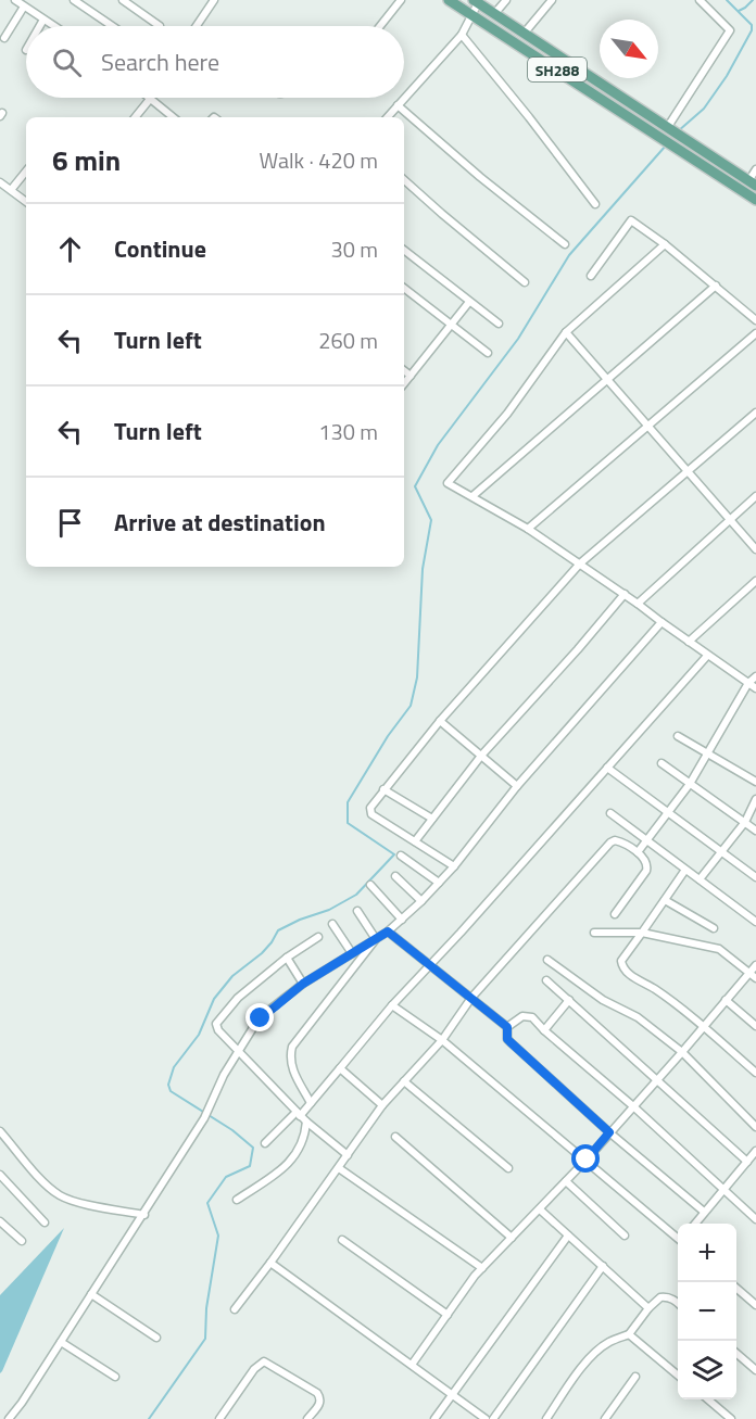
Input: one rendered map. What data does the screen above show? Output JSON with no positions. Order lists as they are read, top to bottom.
{
  "streets": {
    "main road": ["SH288"]
  },
  "north": "bottom right",
  "page": {
    "search": "Search here",
    "heading": ["6 min", "Walk · 420 m"],
    "list": [
      ["Continue", "30 m"],
      ["Turn left", "260 m"],
      ["Turn left", "130 m"],
      "Arrive at destination"
    ],
    "map_buttons": ["+", "−"]
  }
}
